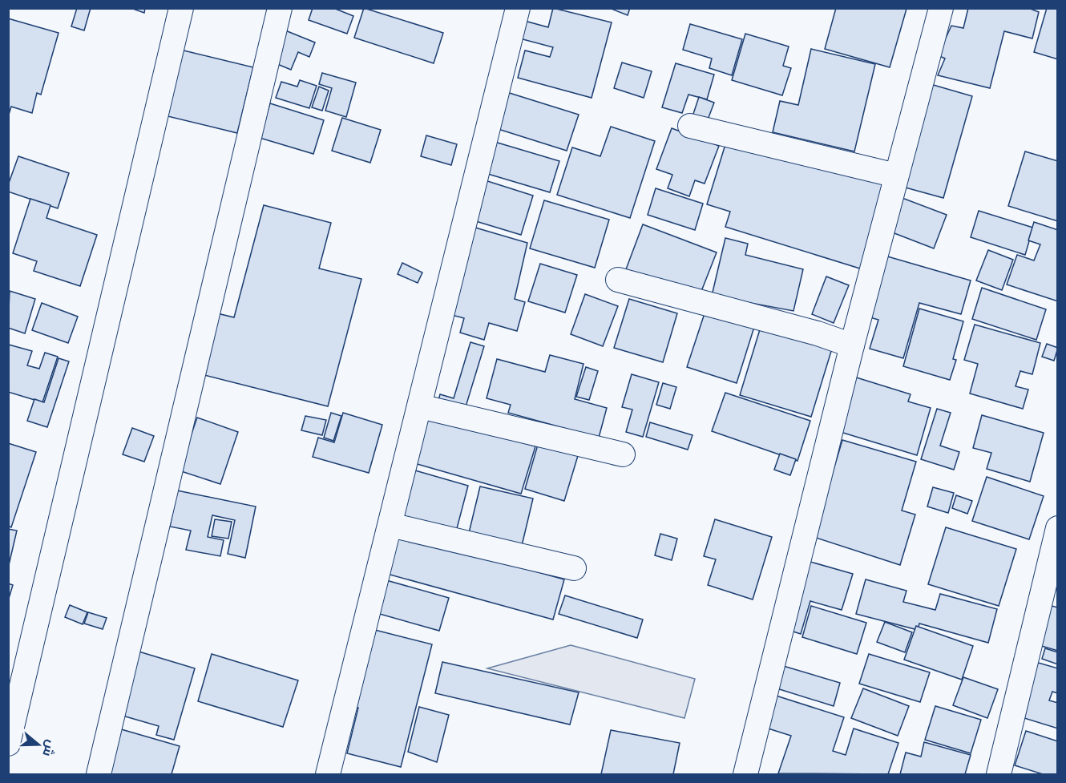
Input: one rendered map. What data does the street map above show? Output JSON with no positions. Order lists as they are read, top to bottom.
{
  "north": "right"
}
